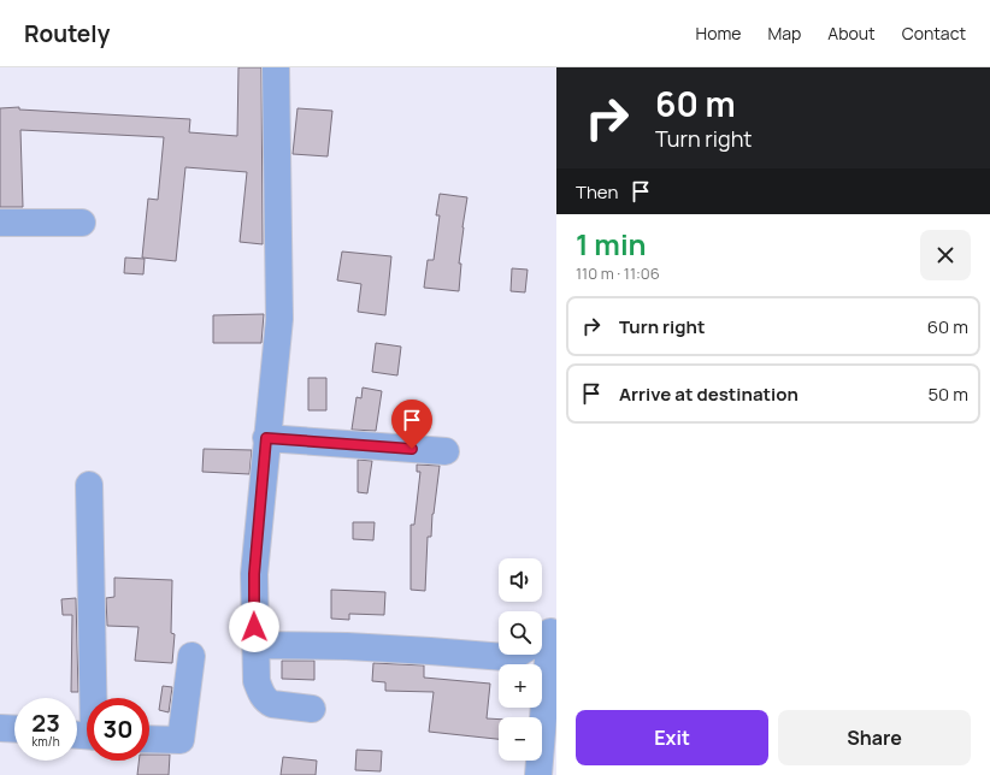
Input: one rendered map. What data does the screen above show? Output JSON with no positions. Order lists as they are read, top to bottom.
{
  "page": {
    "header": "Routely",
    "nav": [
      "Home",
      "Map",
      "About",
      "Contact"
    ],
    "turn": ["60 m", "Turn right"],
    "then": "Then",
    "heading": ["1 min", "110 m · 11:06"],
    "list": [
      {
        "name": "Turn right",
        "value": "60 m"
      },
      {
        "name": "Arrive at destination",
        "value": "50 m"
      }
    ],
    "map_buttons": ["+", "−"],
    "speed": "23 km/h",
    "limit": "30",
    "buttons": ["Exit", "Share"]
  }
}
